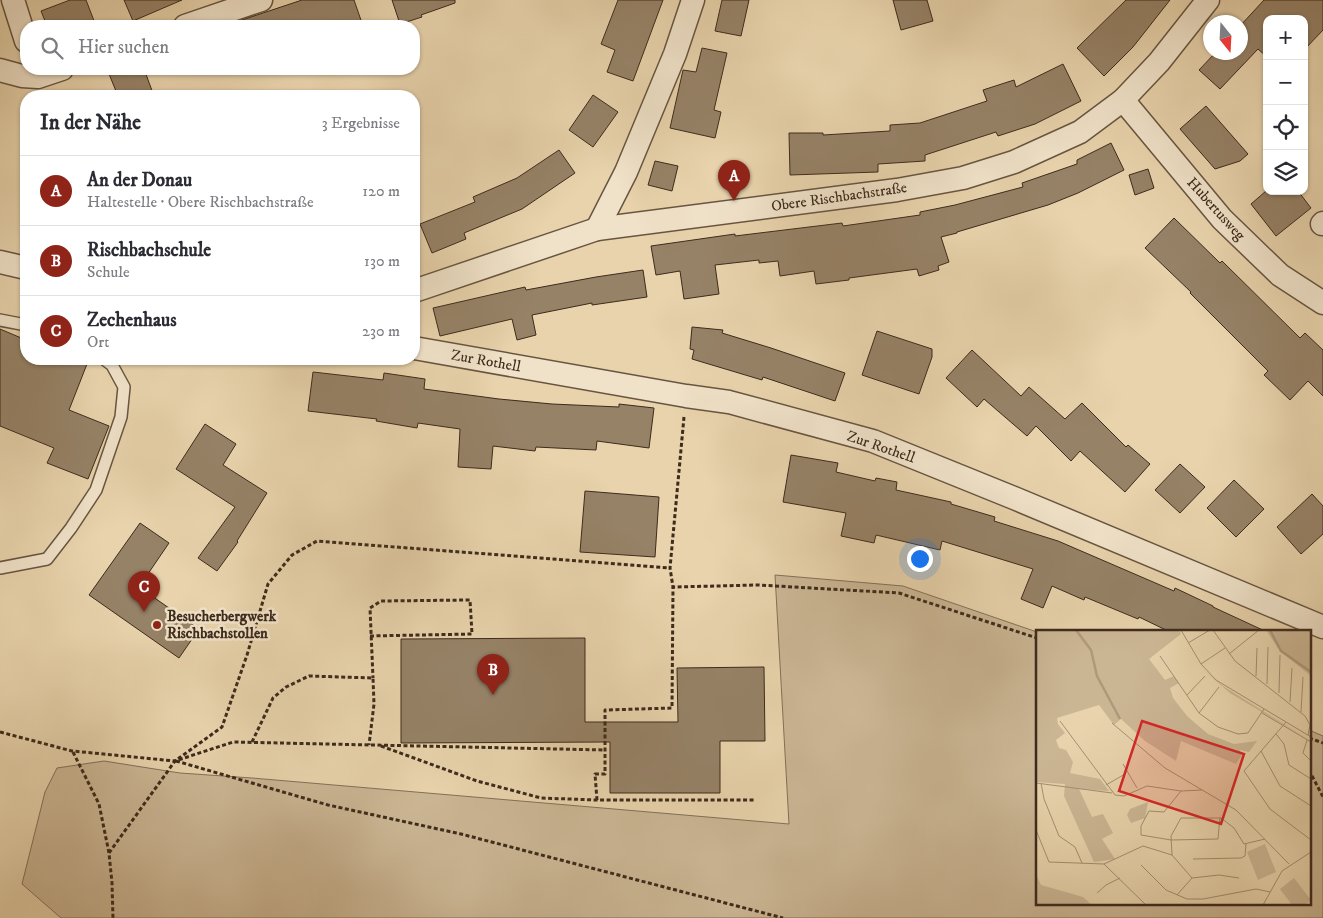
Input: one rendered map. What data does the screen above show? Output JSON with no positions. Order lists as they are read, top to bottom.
{
  "streets": {
    "street": ["Obere Rischbachstraße", "Hubertusweg", "Zur Rothell"]
  },
  "crossings": [
    ["Obere Rischbachstraße", "Hubertusweg"]
  ],
  "places": ["Besucherbergwerk Rischbachstollen"],
  "north": "bottom",
  "page": {
    "map_buttons": ["+", "−"],
    "search": "Hier suchen",
    "heading": ["In der Nähe", "3 Ergebnisse"],
    "list": [
      {
        "mark": "A",
        "name": "An der Donau",
        "note": "Haltestelle · Obere Rischbachstraße",
        "value": "120 m"
      },
      {
        "mark": "B",
        "name": "Rischbachschule",
        "note": "Schule",
        "value": "130 m"
      },
      {
        "mark": "C",
        "name": "Zechenhaus",
        "note": "Ort",
        "value": "230 m"
      }
    ],
    "pins": ["A", "C", "B"]
  }
}
